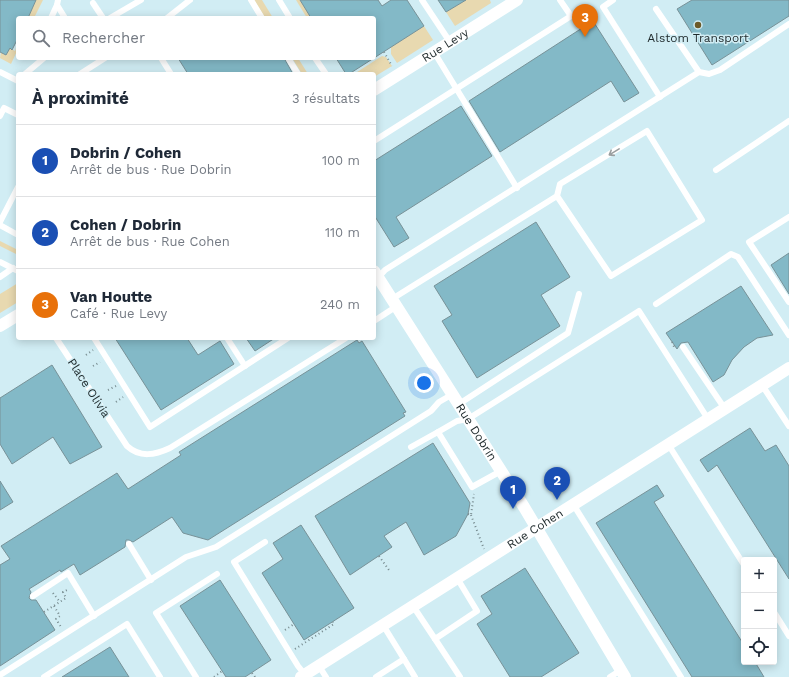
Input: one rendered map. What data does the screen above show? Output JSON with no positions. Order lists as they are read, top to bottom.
{
  "streets": {
    "street": ["Rue Levy", "Rue Dobrin", "Rue Cohen"],
    "lane": ["Place Olivia"]
  },
  "crossings": [
    ["Rue Dobrin", "Rue Cohen"]
  ],
  "places": ["Alstom Transport"],
  "page": {
    "pins": ["3", "2", "1"],
    "search": "Rechercher",
    "heading": ["À proximité", "3 résultats"],
    "list": [
      {
        "mark": "1",
        "name": "Dobrin / Cohen",
        "note": "Arrêt de bus · Rue Dobrin",
        "value": "100 m"
      },
      {
        "mark": "2",
        "name": "Cohen / Dobrin",
        "note": "Arrêt de bus · Rue Cohen",
        "value": "110 m"
      },
      {
        "mark": "3",
        "name": "Van Houtte",
        "note": "Café · Rue Levy",
        "value": "240 m"
      }
    ],
    "map_buttons": ["+", "−"]
  }
}
